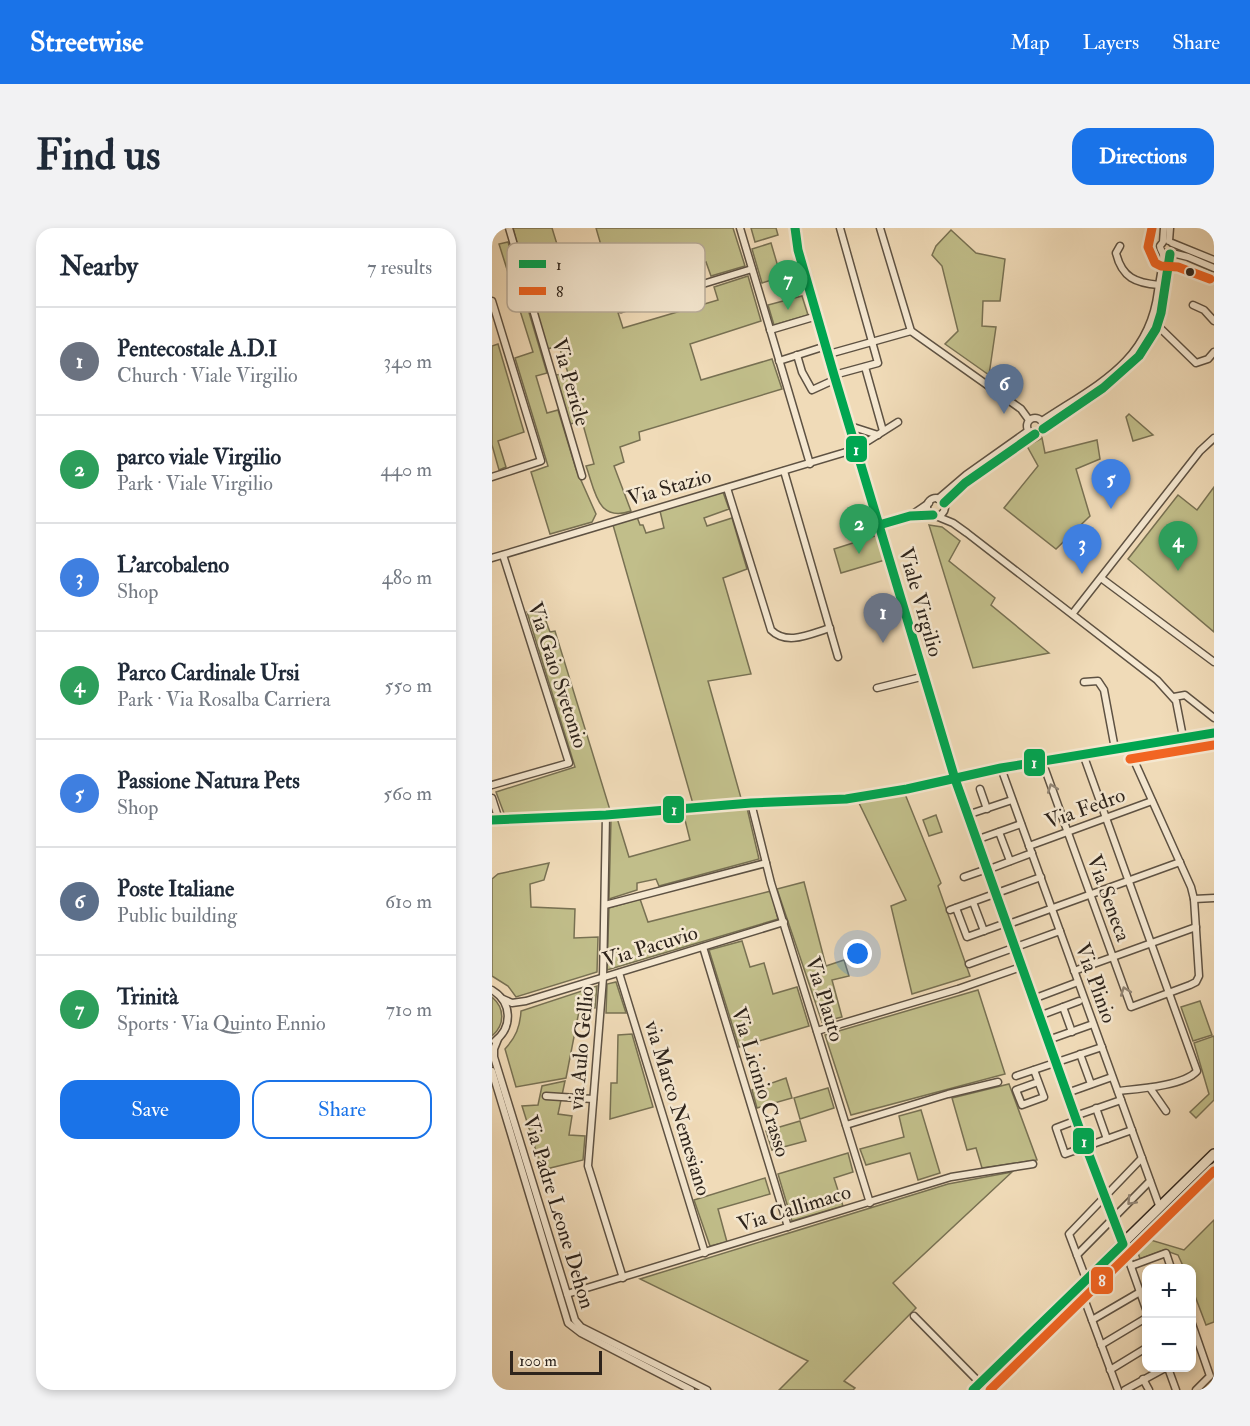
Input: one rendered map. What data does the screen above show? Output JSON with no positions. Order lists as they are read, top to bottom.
{
  "streets": {
    "street": [
      "Via Pericle",
      "Via Stazio",
      "Viale Virgilio",
      "Via Gaio Svetonio",
      "Via Fedro",
      "Via Seneca",
      "Via Pacuvio",
      "Via Plinio",
      "Via Plauto",
      "via Aulo Gellio",
      "Via Licinio Crasso",
      "via Marco Nemesiano",
      "Via Callimaco",
      "Via Padre Leone Dehon"
    ]
  },
  "crossings": [
    ["Via Stazio", "Viale Virgilio"],
    ["Via Stazio", "Via Gaio Svetonio"],
    ["Viale Virgilio", "Via Fedro"],
    ["Via Fedro", "Via Seneca"],
    ["Via Fedro", "Via Plinio"],
    ["Via Pacuvio", "Via Plauto"],
    ["Via Pacuvio", "via Aulo Gellio"],
    ["Via Pacuvio", "Via Licinio Crasso"],
    ["Via Pacuvio", "via Marco Nemesiano"],
    ["Via Plauto", "Via Callimaco"],
    ["via Aulo Gellio", "Via Callimaco"],
    ["Via Licinio Crasso", "Via Callimaco"],
    ["via Marco Nemesiano", "Via Callimaco"],
    ["Via Callimaco", "Via Padre Leone Dehon"]
  ],
  "lines": ["transit line 1", "transit line 8"],
  "legend": ["1", "8"],
  "scale_bar": "100 m",
  "page": {
    "header": "Streetwise",
    "nav": ["Map", "Layers", "Share"],
    "buttons": [
      "Directions",
      ["Save", "Share"]
    ],
    "title": "Find us",
    "heading": ["Nearby", "7 results"],
    "pins": [
      "7",
      "6",
      "5",
      "2",
      "4",
      "3",
      "1"
    ],
    "list": [
      {
        "mark": "1",
        "name": "Pentecostale A.D.I",
        "note": "Church · Viale Virgilio",
        "value": "340 m"
      },
      {
        "mark": "2",
        "name": "parco viale Virgilio",
        "note": "Park · Viale Virgilio",
        "value": "440 m"
      },
      {
        "mark": "3",
        "name": "L'arcobaleno",
        "note": "Shop",
        "value": "480 m"
      },
      {
        "mark": "4",
        "name": "Parco Cardinale Ursi",
        "note": "Park · Via Rosalba Carriera",
        "value": "550 m"
      },
      {
        "mark": "5",
        "name": "Passione Natura Pets",
        "note": "Shop",
        "value": "560 m"
      },
      {
        "mark": "6",
        "name": "Poste Italiane",
        "note": "Public building",
        "value": "610 m"
      },
      {
        "mark": "7",
        "name": "Trinità",
        "note": "Sports · Via Quinto Ennio",
        "value": "710 m"
      }
    ],
    "map_buttons": ["+", "−"],
    "scale": "100 m"
  }
}
